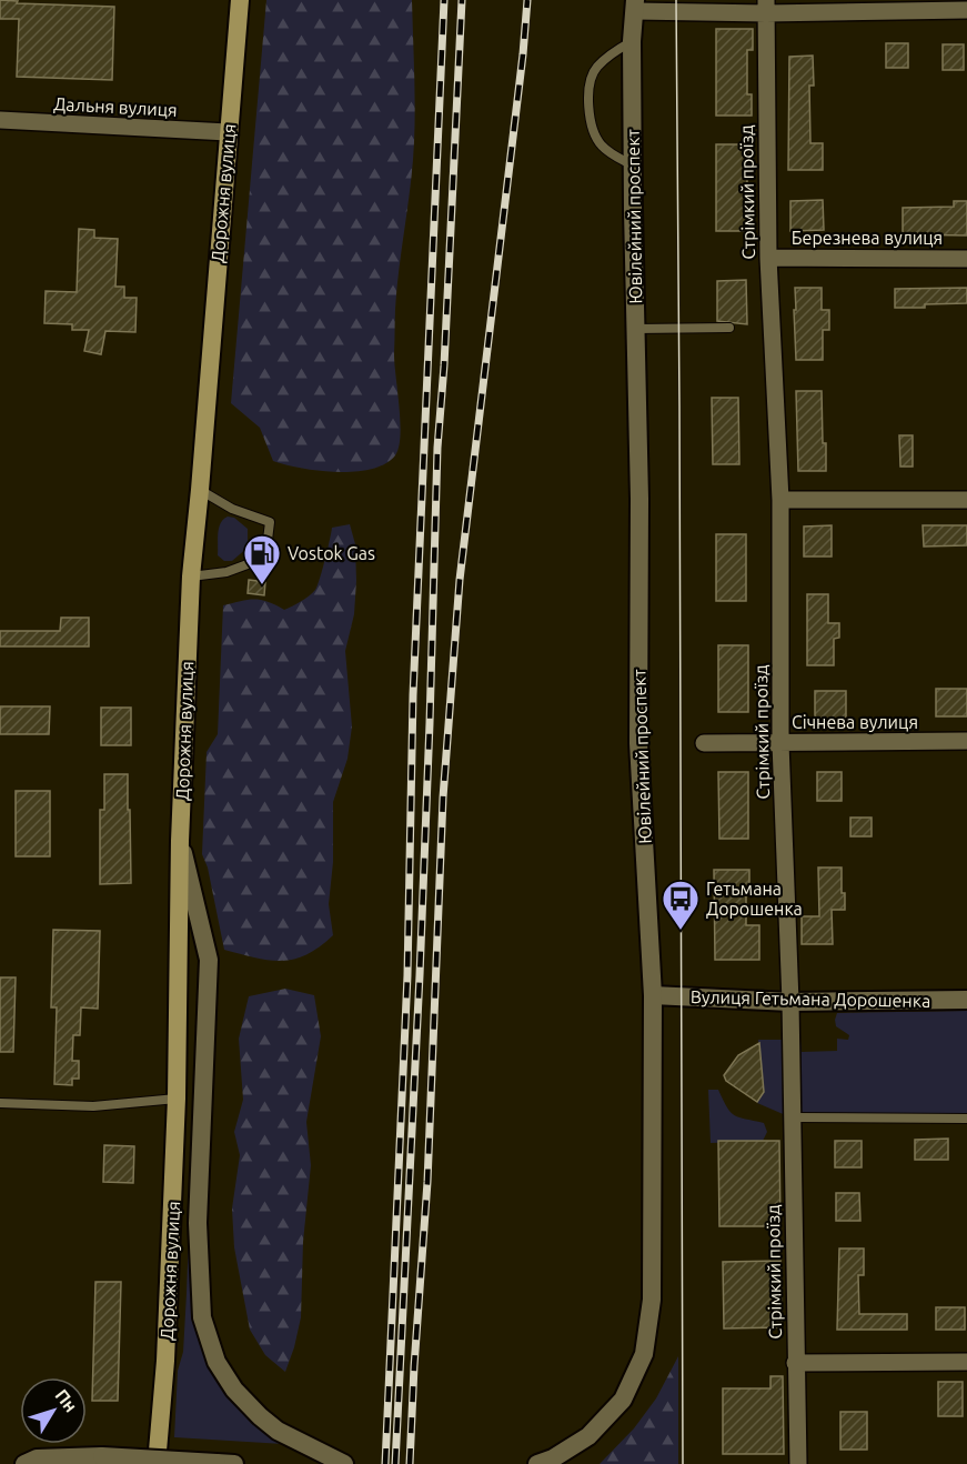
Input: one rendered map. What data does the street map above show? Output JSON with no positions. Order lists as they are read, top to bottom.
{
  "streets": {
    "main road": ["Дорожня вулиця", "Ювілейний проспект", "Вулиця Гетьмана Дорошенка"],
    "street": [
      "Дальня вулиця",
      "Стрімкий проїзд",
      "Березнева вулиця",
      "Січнева вулиця"
    ]
  },
  "crossings": [
    ["Дальня вулиця", "Дорожня вулиця"],
    ["Стрімкий проїзд", "Березнева вулиця"],
    ["Стрімкий проїзд", "Січнева вулиця"],
    ["Стрімкий проїзд", "Вулиця Гетьмана Дорошенка"],
    ["Ювілейний проспект", "Вулиця Гетьмана Дорошенка"]
  ],
  "places": {
    "fuel station": ["Vostok Gas"],
    "bus stop": ["Гетьмана Дорошенка"]
  },
  "north": "top right"
}
